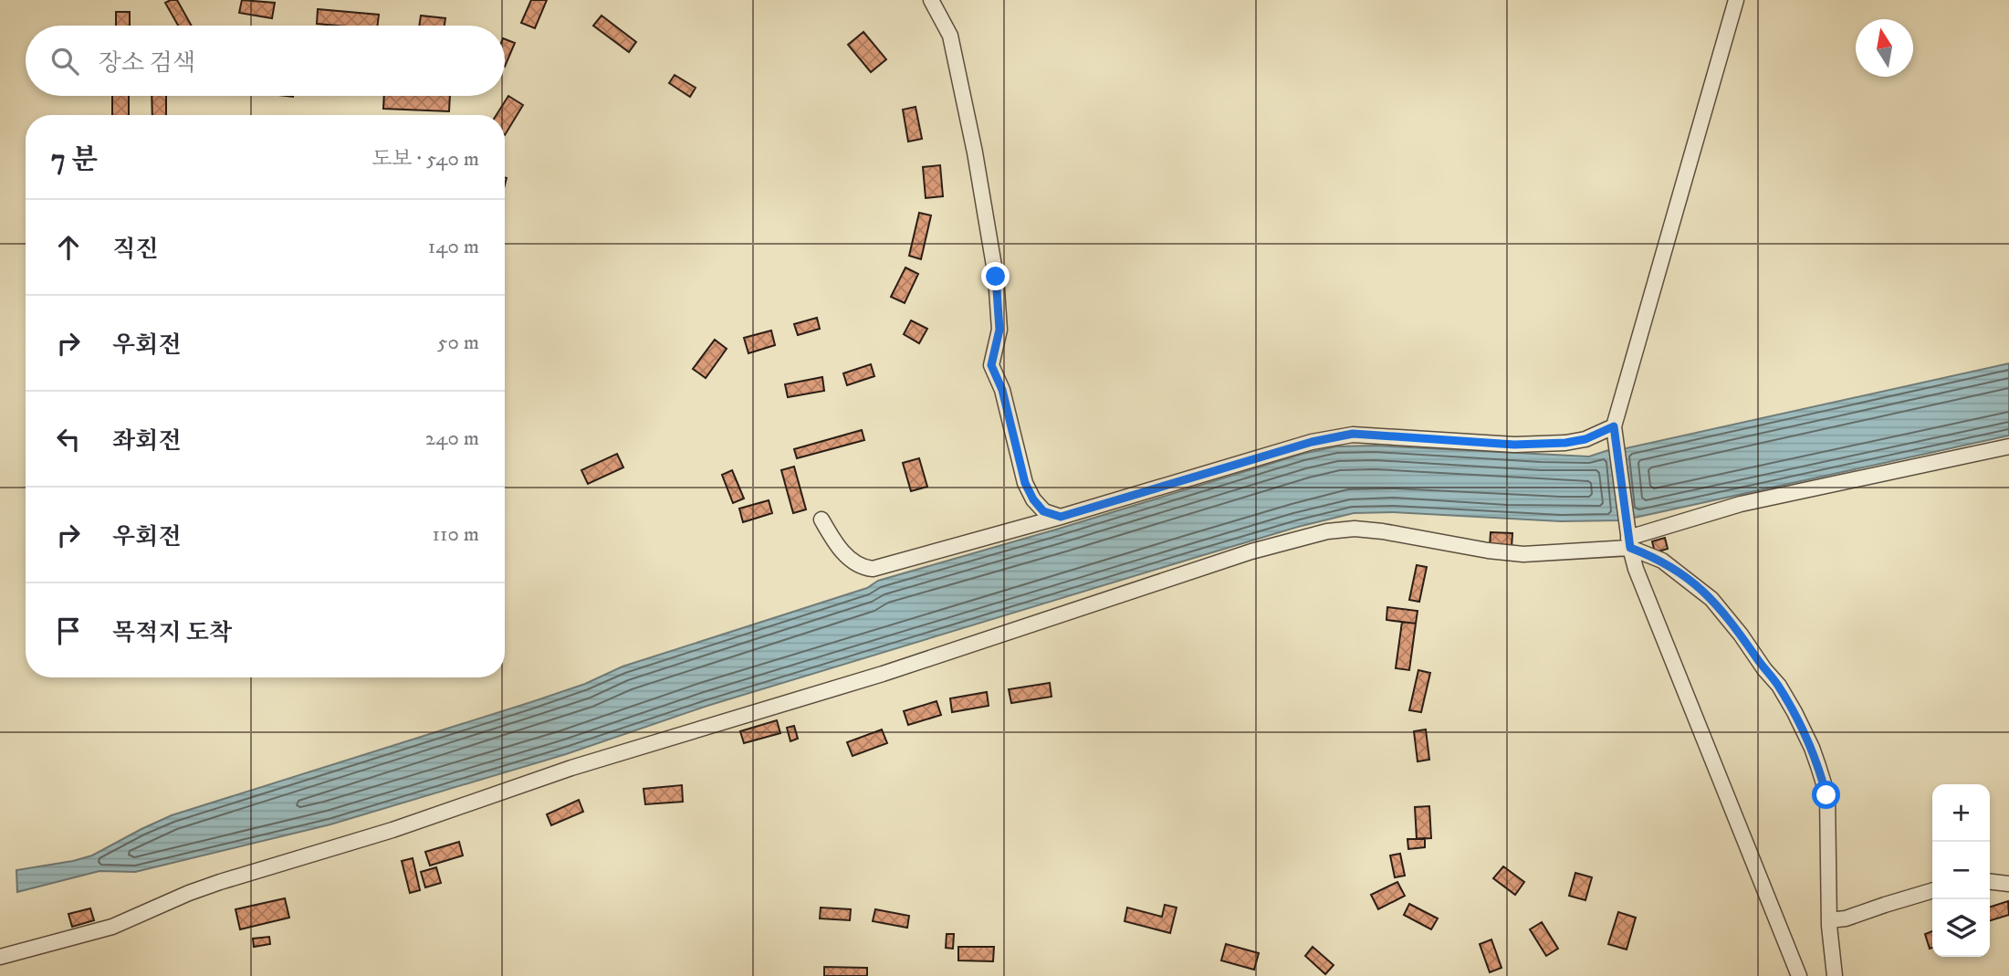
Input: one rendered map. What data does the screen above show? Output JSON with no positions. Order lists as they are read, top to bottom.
{
  "north": "top",
  "page": {
    "search": "장소 검색",
    "heading": ["7 분", "도보 · 540 m"],
    "list": [
      ["직진", "140 m"],
      ["우회전", "50 m"],
      ["좌회전", "240 m"],
      ["우회전", "110 m"],
      "목적지 도착"
    ],
    "map_buttons": ["+", "−"]
  }
}
